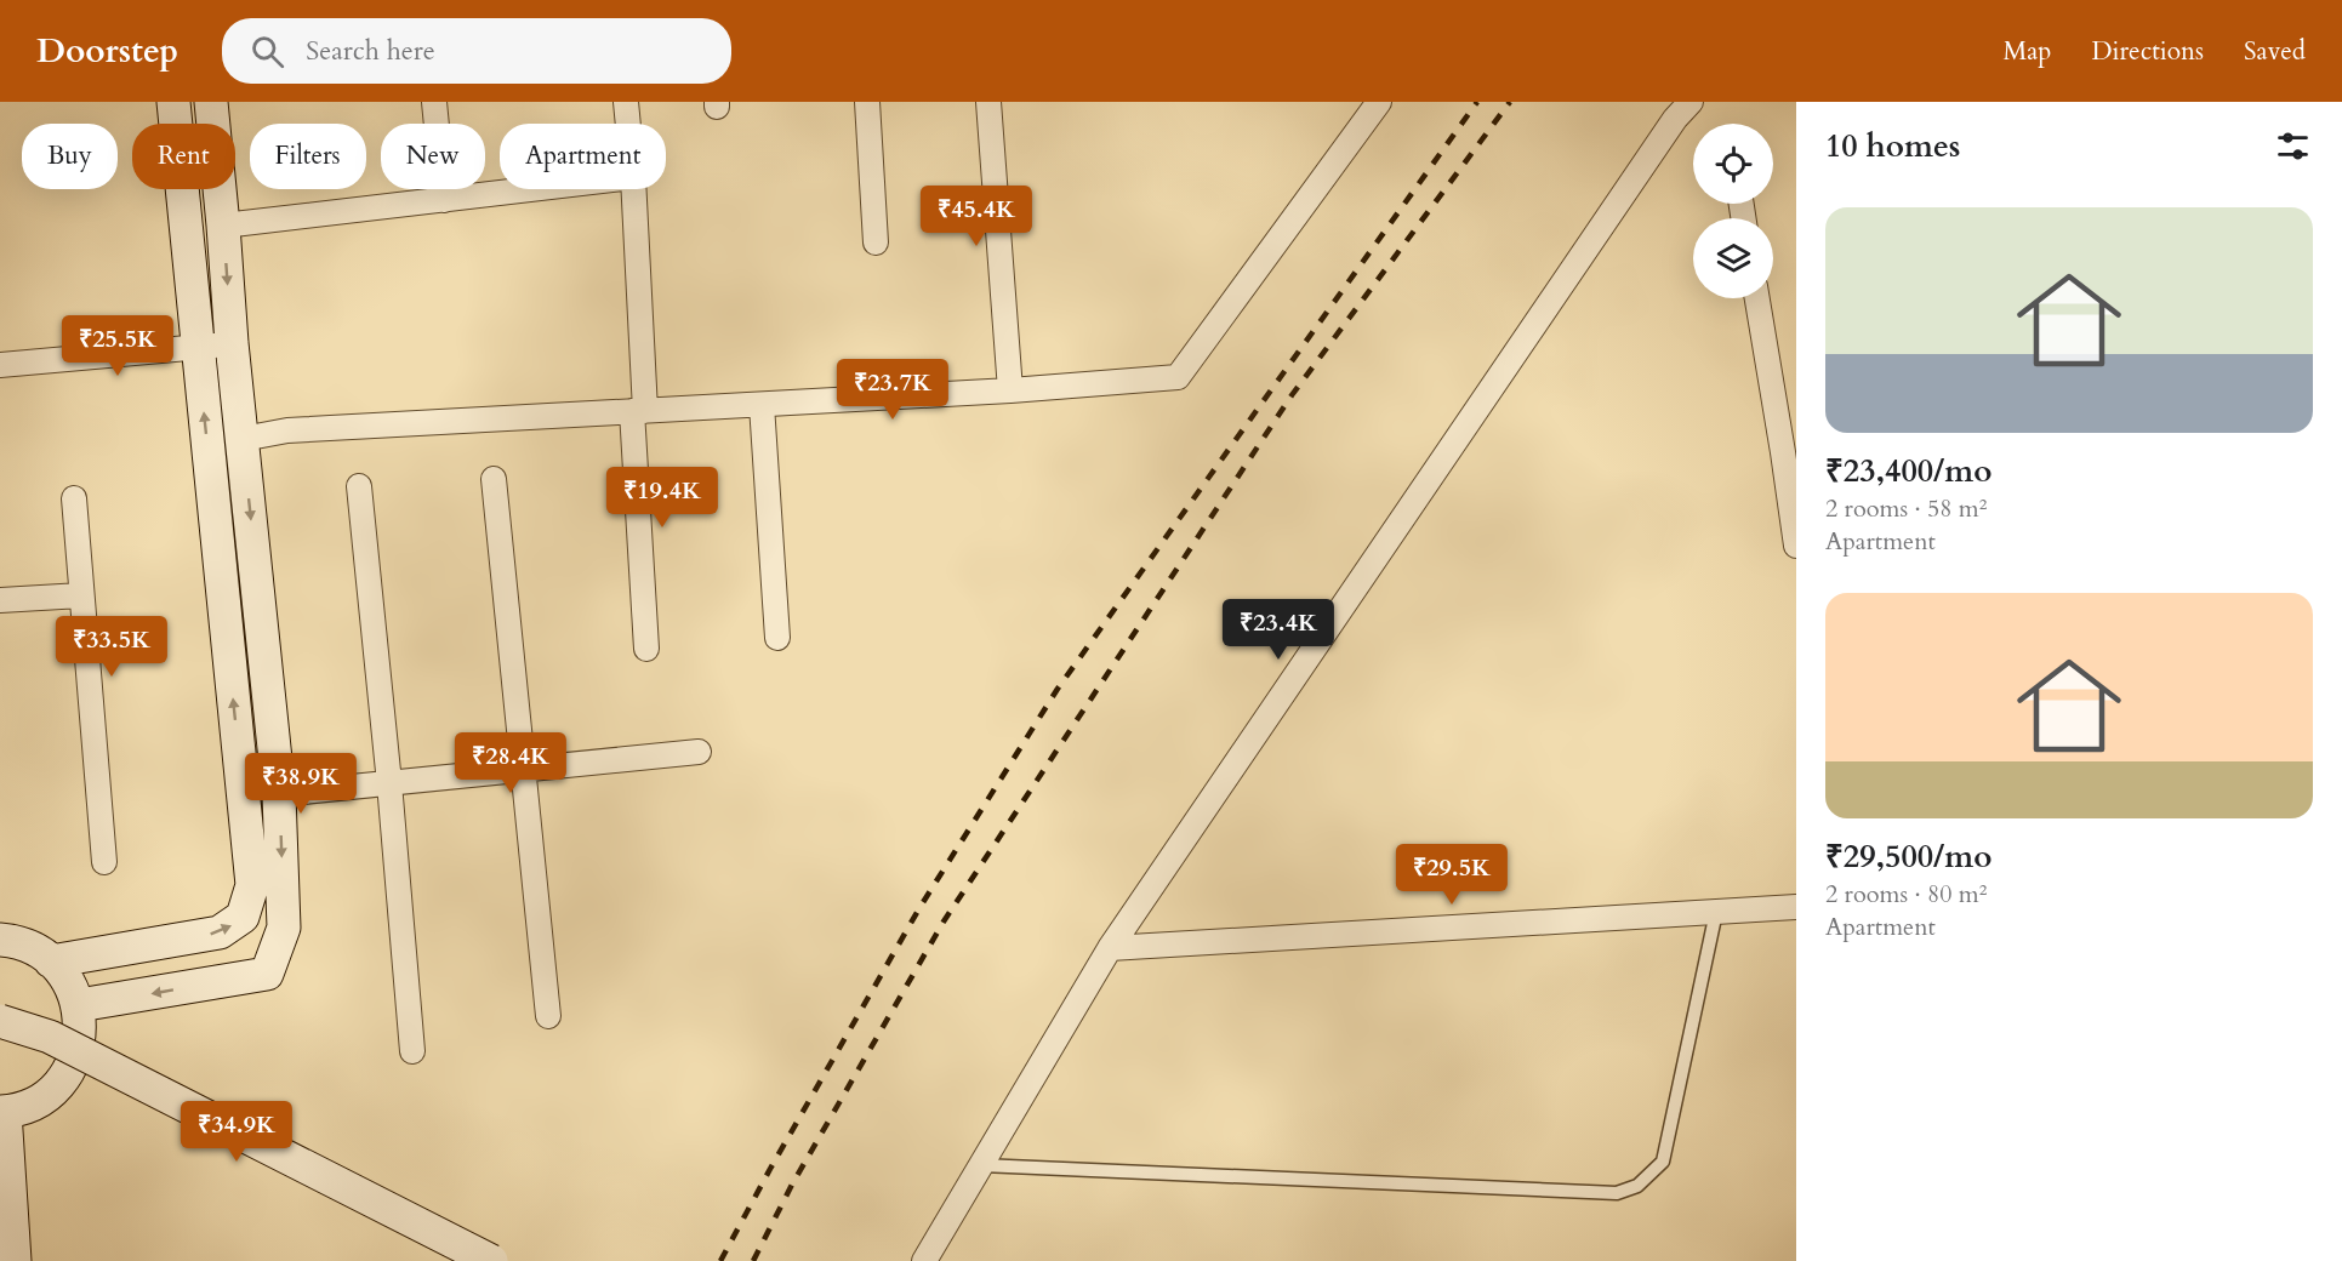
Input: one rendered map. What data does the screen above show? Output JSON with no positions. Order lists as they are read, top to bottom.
{
  "page": {
    "header": "Doorstep",
    "search": "Search here",
    "nav": ["Map", "Directions", "Saved"],
    "heading": "10 homes",
    "chip": [
      "Buy",
      "Rent",
      "Filters",
      "New",
      "Apartment"
    ],
    "price": [
      "₹45.4K",
      "₹25.5K",
      "₹23.7K",
      "₹19.4K",
      "₹23.4K",
      "₹33.5K",
      "₹28.4K",
      "₹38.9K",
      "₹29.5K",
      "₹34.9K"
    ],
    "list": [
      {
        "name": "₹23,400/mo",
        "note": "2 rooms · 58 m² · Apartment"
      },
      {
        "name": "₹29,500/mo",
        "note": "2 rooms · 80 m² · Apartment"
      }
    ]
  }
}
